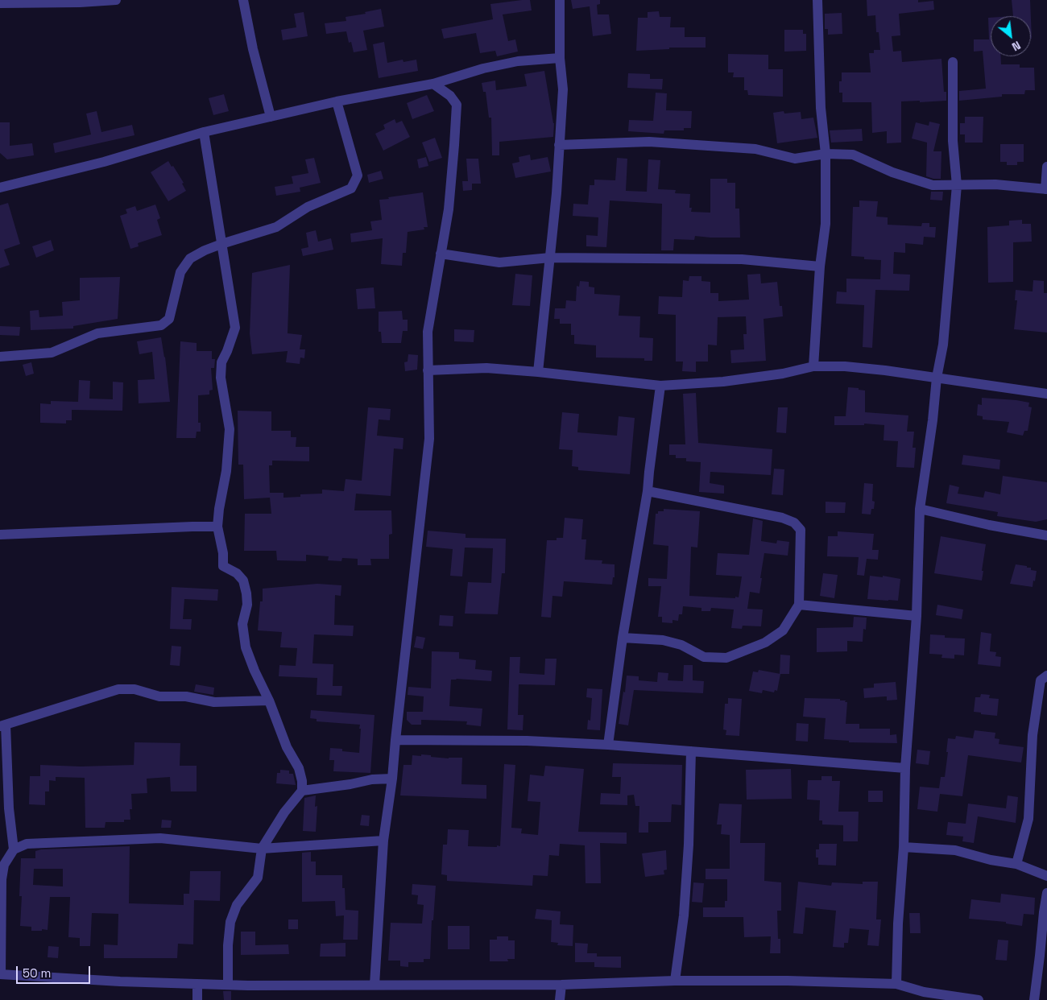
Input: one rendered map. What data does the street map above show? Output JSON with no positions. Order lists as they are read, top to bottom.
{
  "scale_bar": "50 m",
  "north": "bottom right"
}
